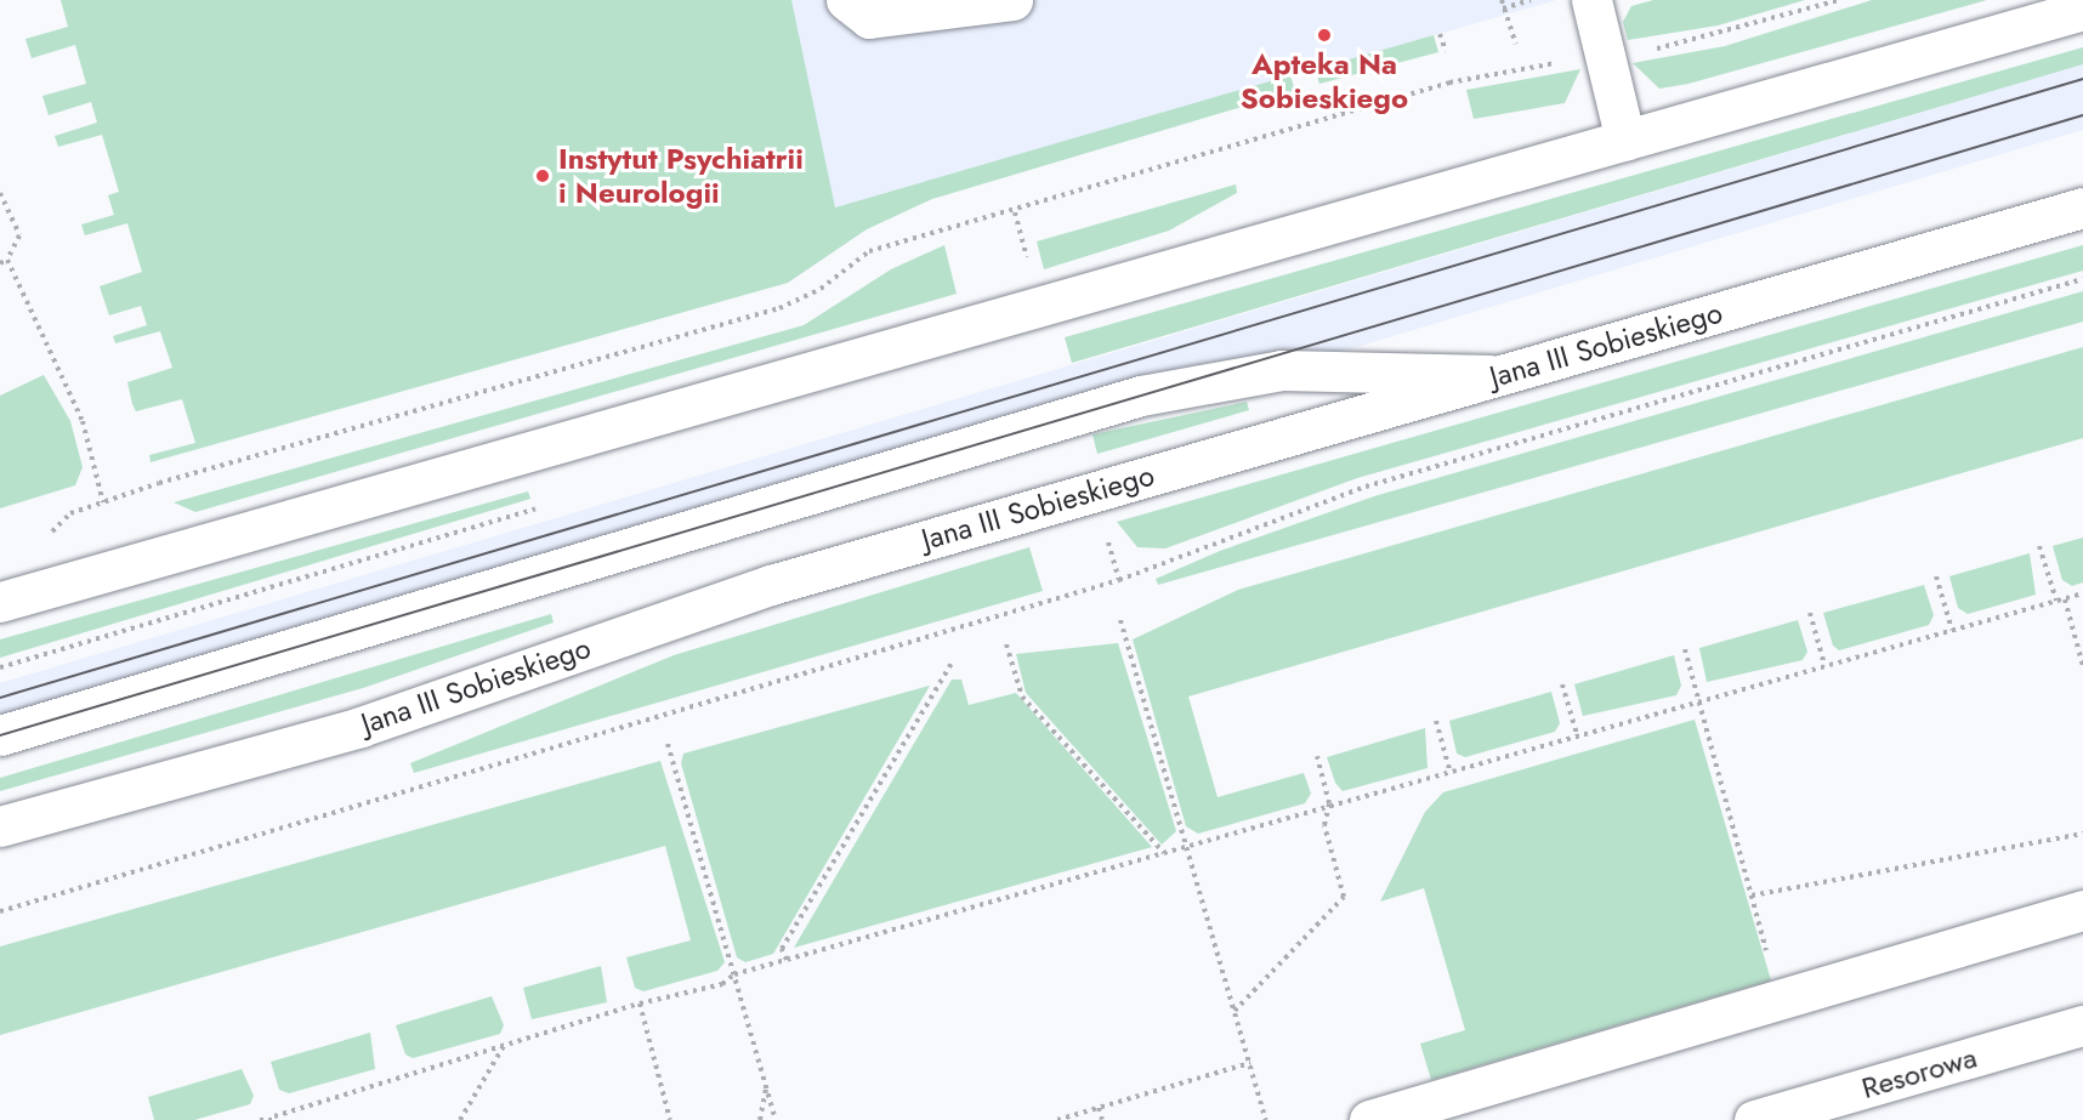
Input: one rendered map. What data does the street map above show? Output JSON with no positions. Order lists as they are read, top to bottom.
{
  "streets": {
    "main road": ["Jana III Sobieskiego", "Resorowa"]
  },
  "places": ["Apteka Na Sobieskiego", "Instytut Psychiatrii i Neurologii"]
}
